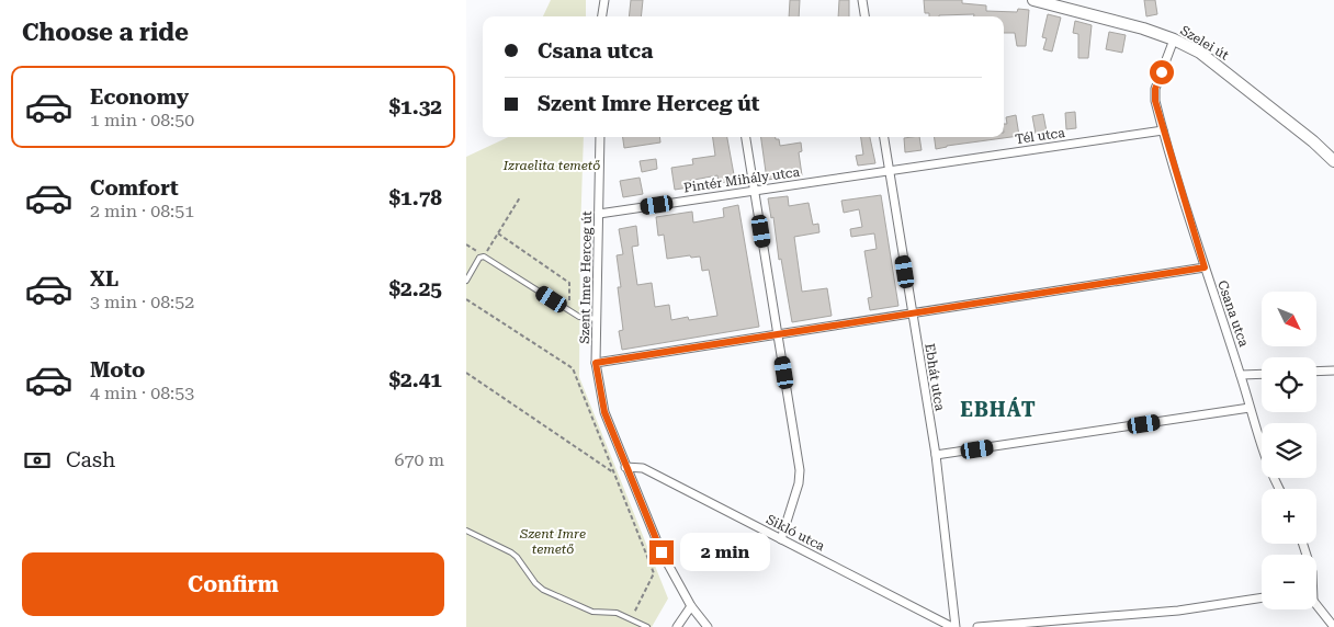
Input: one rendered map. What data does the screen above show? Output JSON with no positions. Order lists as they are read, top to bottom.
{
  "streets": {
    "main road": ["Szelei út"],
    "street": [
      "Tél utca",
      "Pintér Mihály utca",
      "Szent Imre Herceg út",
      "Csana utca",
      "Ebhát utca",
      "Sikló utca"
    ]
  },
  "crossings": [
    ["Szelei út", "Csana utca"],
    ["Tél utca", "Pintér Mihály utca"],
    ["Tél utca", "Csana utca"],
    ["Tél utca", "Ebhát utca"],
    ["Pintér Mihály utca", "Szent Imre Herceg út"],
    ["Pintér Mihály utca", "Ebhát utca"],
    ["Szent Imre Herceg út", "Sikló utca"],
    ["Ebhát utca", "Sikló utca"]
  ],
  "districts": ["EBHÁT"],
  "parks": ["Izraelita temető", "Szent Imre temető"],
  "north": "bottom right",
  "page": {
    "heading": "Choose a ride",
    "banner": ["Csana utca", "Szent Imre Herceg út"],
    "list": [
      {
        "name": "Economy",
        "note": "1 min · 08:50",
        "value": "$1.32"
      },
      {
        "name": "Comfort",
        "note": "2 min · 08:51",
        "value": "$1.78"
      },
      {
        "name": "XL",
        "note": "3 min · 08:52",
        "value": "$2.25"
      },
      {
        "name": "Moto",
        "note": "4 min · 08:53",
        "value": "$2.41"
      }
    ],
    "map_buttons": ["+", "−"],
    "pay": ["Cash", "670 m"],
    "bubble": "2 min",
    "buttons": "Confirm"
  }
}
